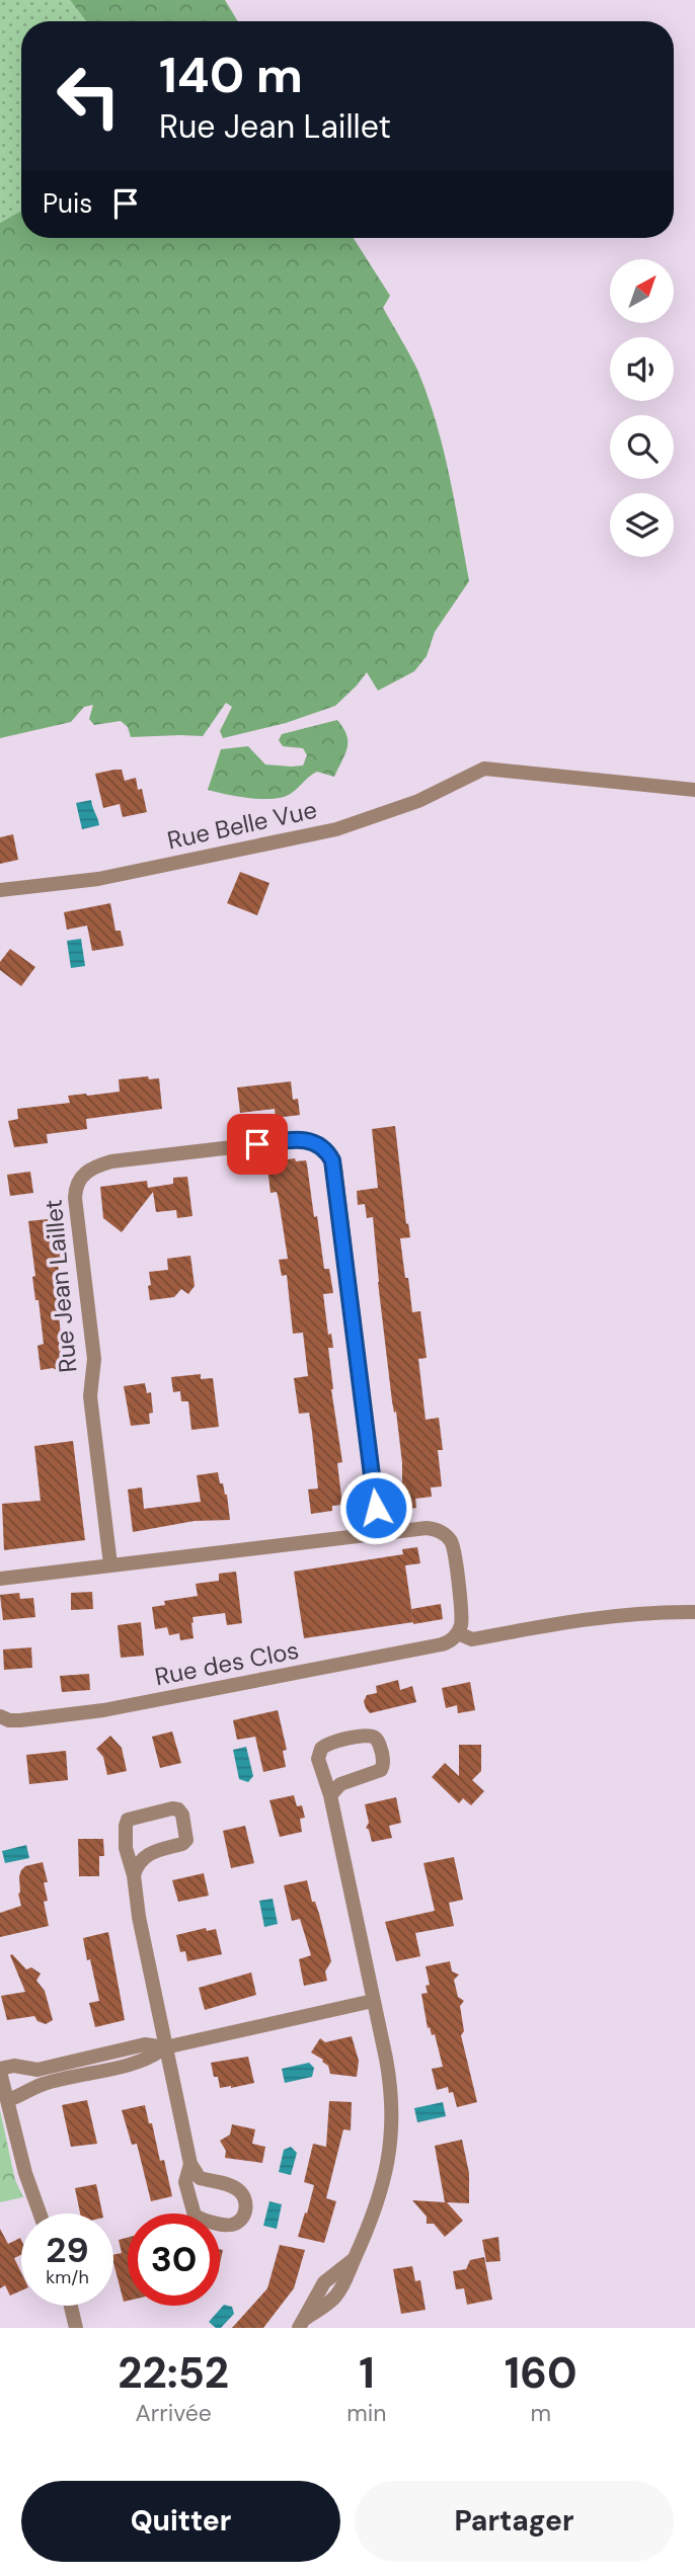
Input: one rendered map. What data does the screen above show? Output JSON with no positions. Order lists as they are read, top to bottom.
{
  "streets": {
    "street": ["Rue Belle Vue", "Rue Jean Laillet", "Rue des Clos"]
  },
  "north": "top right",
  "page": {
    "turn": ["140 m", "Rue Jean Laillet"],
    "then": "Puis",
    "speed": "29 km/h",
    "limit": "30",
    "eta": [
      "22:52",
      "Arrivée",
      "1",
      "min",
      "160",
      "m"
    ],
    "buttons": ["Quitter", "Partager"]
  }
}
